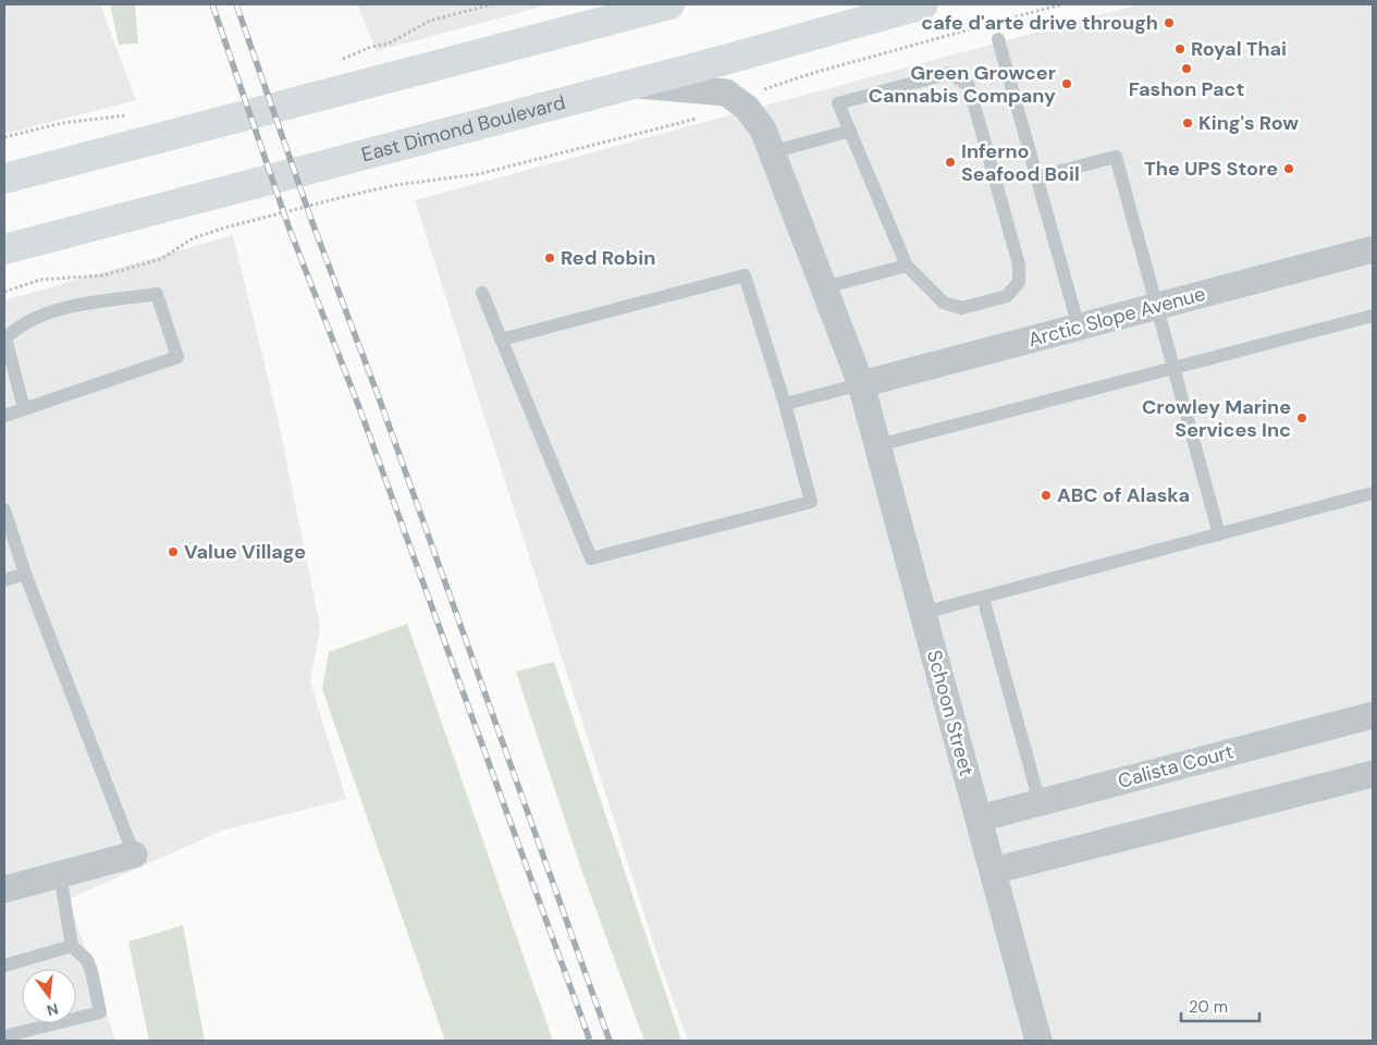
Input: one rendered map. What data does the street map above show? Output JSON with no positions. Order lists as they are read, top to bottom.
{
  "streets": {
    "main road": ["East Dimond Boulevard"],
    "street": ["Arctic Slope Avenue", "Schoon Street", "Calista Court"]
  },
  "crossings": [
    ["Arctic Slope Avenue", "Schoon Street"],
    ["Schoon Street", "Calista Court"]
  ],
  "places": [
    "cafe d'arte drive through",
    "Royal Thai",
    "Fashon Pact",
    "Green Growcer Cannabis Company",
    "King's Row",
    "Inferno Seafood Boil",
    "The UPS Store",
    "Red Robin",
    "Crowley Marine Services Inc",
    "ABC of Alaska",
    "Value Village"
  ],
  "scale_bar": "20 m",
  "north": "bottom"
}
